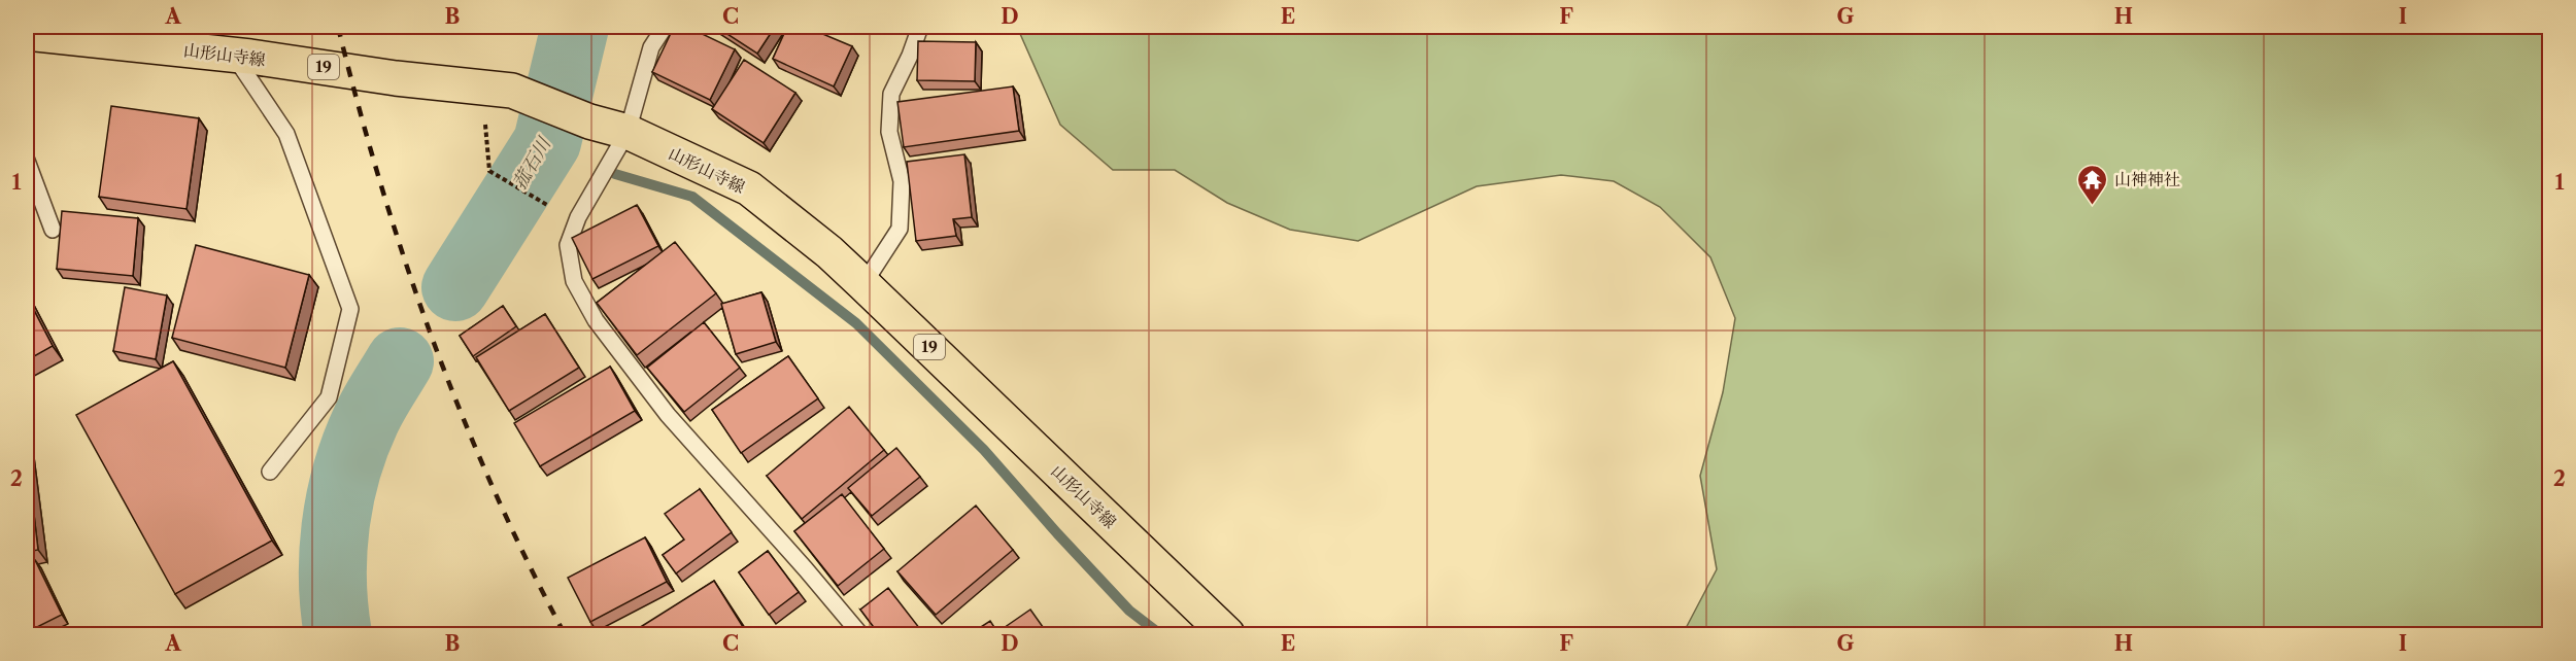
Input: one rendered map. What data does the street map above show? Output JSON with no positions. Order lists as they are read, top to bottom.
{
  "streets": {
    "main road": ["山形山寺線", "19"]
  },
  "water": ["菰石川"],
  "places": {
    "temple": ["山神神社"]
  },
  "grid": {
    "columns": [
      "A",
      "B",
      "C",
      "D",
      "E",
      "F",
      "G",
      "H",
      "I"
    ],
    "rows": ["1", "2"]
  }
}
